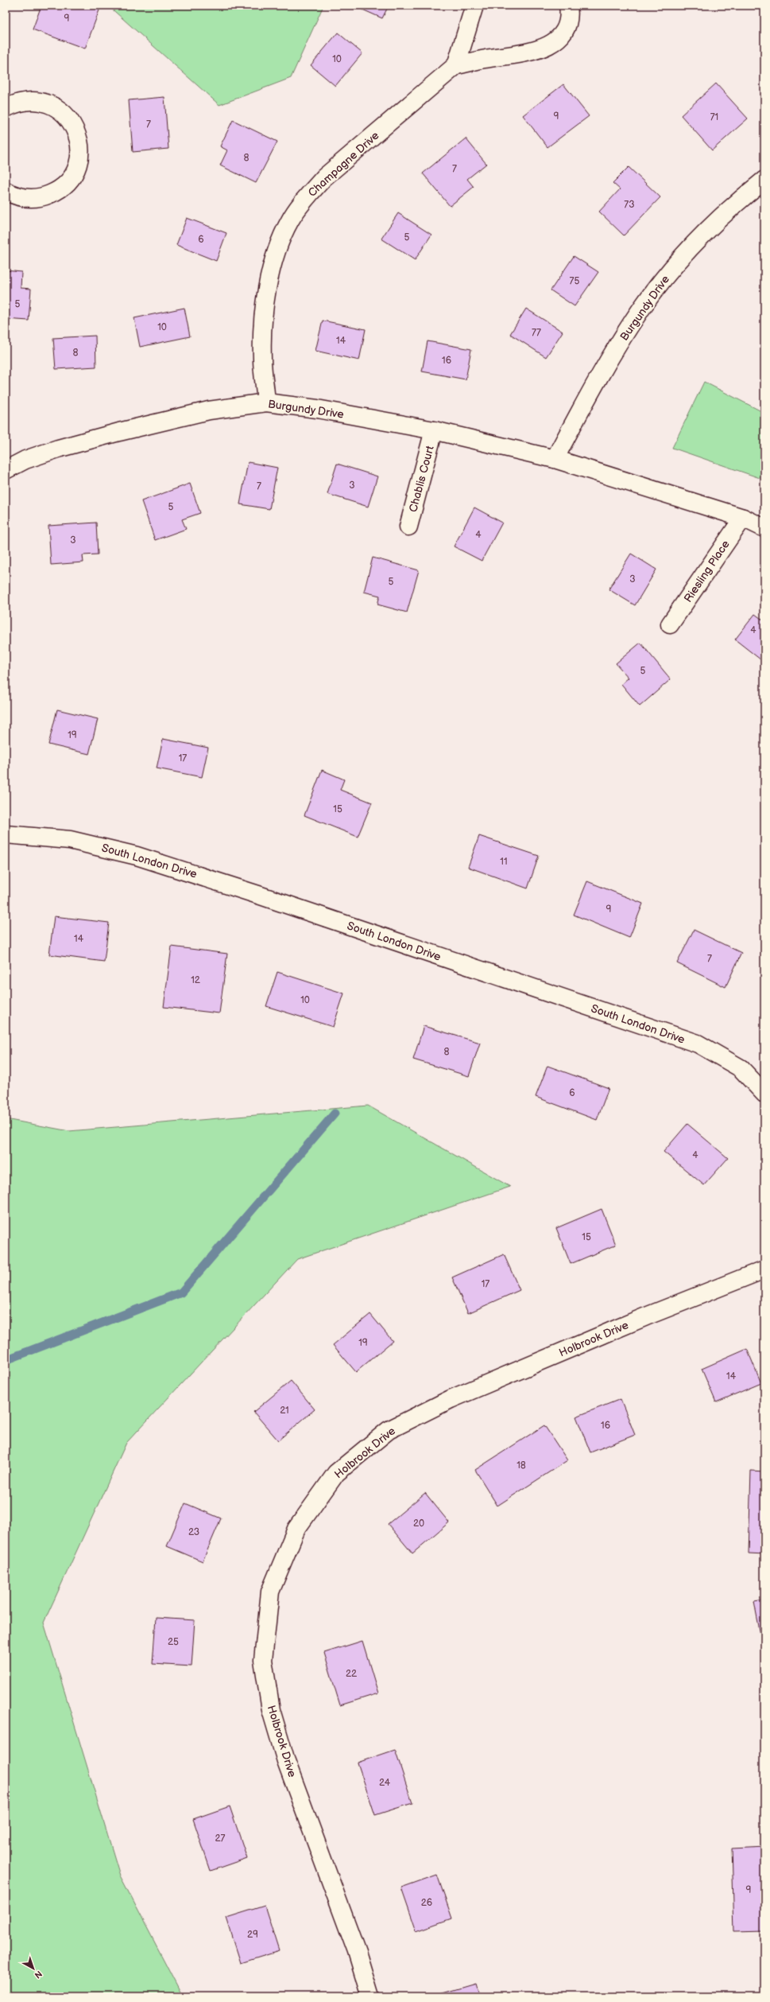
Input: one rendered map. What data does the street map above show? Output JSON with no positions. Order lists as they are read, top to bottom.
{
  "streets": {
    "street": [
      "Champagne Drive",
      "Burgundy Drive",
      "Chablis Court",
      "Riesling Place",
      "South London Drive",
      "Holbrook Drive"
    ]
  },
  "crossings": [
    ["Champagne Drive", "Burgundy Drive"],
    ["Burgundy Drive", "Chablis Court"],
    ["Burgundy Drive", "Riesling Place"]
  ],
  "house_numbers": [
    "9",
    "10",
    "9",
    "71",
    "7",
    "8",
    "7",
    "73",
    "5",
    "6",
    "75",
    "5",
    "10",
    "77",
    "14",
    "8",
    "16",
    "3",
    "7",
    "5",
    "4",
    "3",
    "3",
    "5",
    "4",
    "5",
    "19",
    "17",
    "15",
    "11",
    "9",
    "14",
    "7",
    "12",
    "10",
    "8",
    "6",
    "4",
    "15",
    "17",
    "19",
    "14",
    "21",
    "16",
    "18",
    "20",
    "23",
    "25",
    "22",
    "24",
    "27",
    "9",
    "26",
    "29"
  ],
  "north": "bottom right"
}
